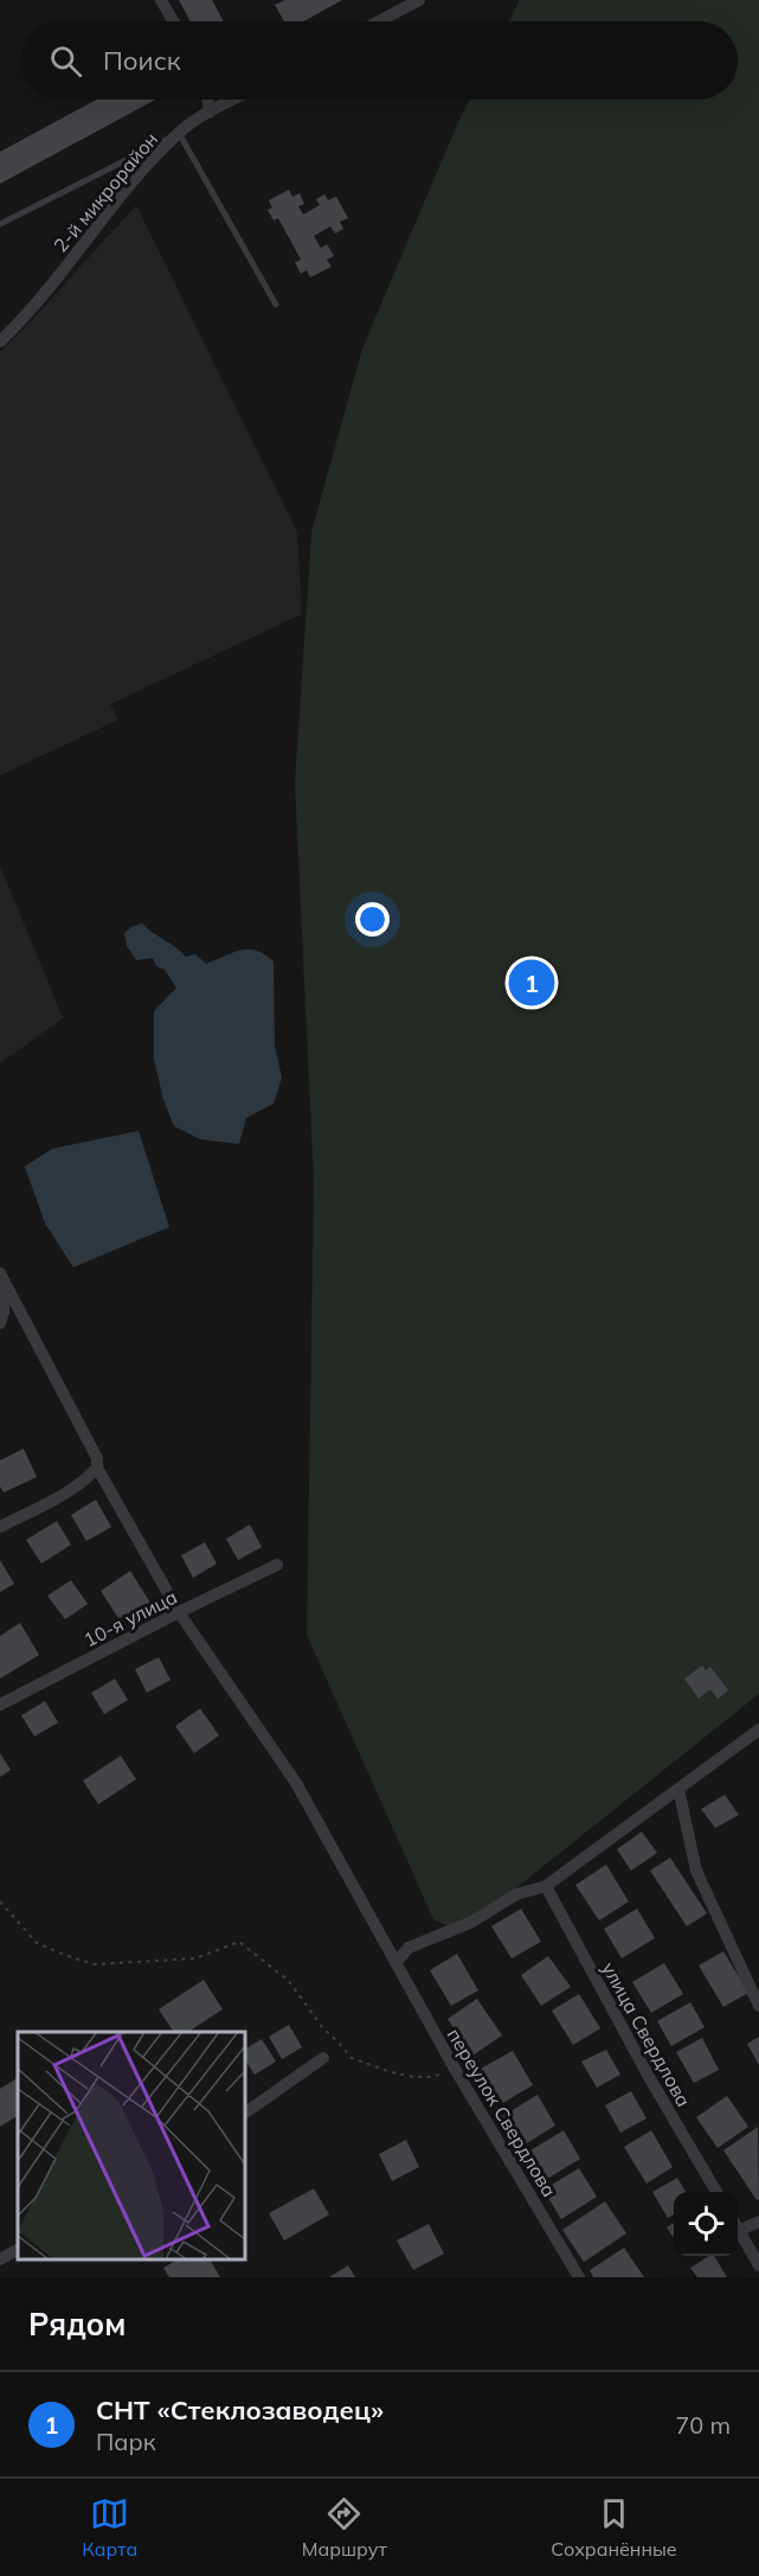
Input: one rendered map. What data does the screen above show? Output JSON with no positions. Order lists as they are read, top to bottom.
{
  "streets": {
    "street": [
      "2-й микрорайон",
      "10-я улица",
      "улица Свердлова",
      "переулок Свердлова"
    ]
  },
  "crossings": [
    ["10-я улица", "переулок Свердлова"]
  ],
  "page": {
    "search": "Поиск",
    "pins": "1",
    "heading": "Рядом",
    "list": [
      {
        "mark": "1",
        "name": "СНТ «Стеклозаводец»",
        "note": "Парк",
        "value": "70 m"
      }
    ],
    "nav": ["Карта", "Маршрут", "Сохранённые"]
  }
}
